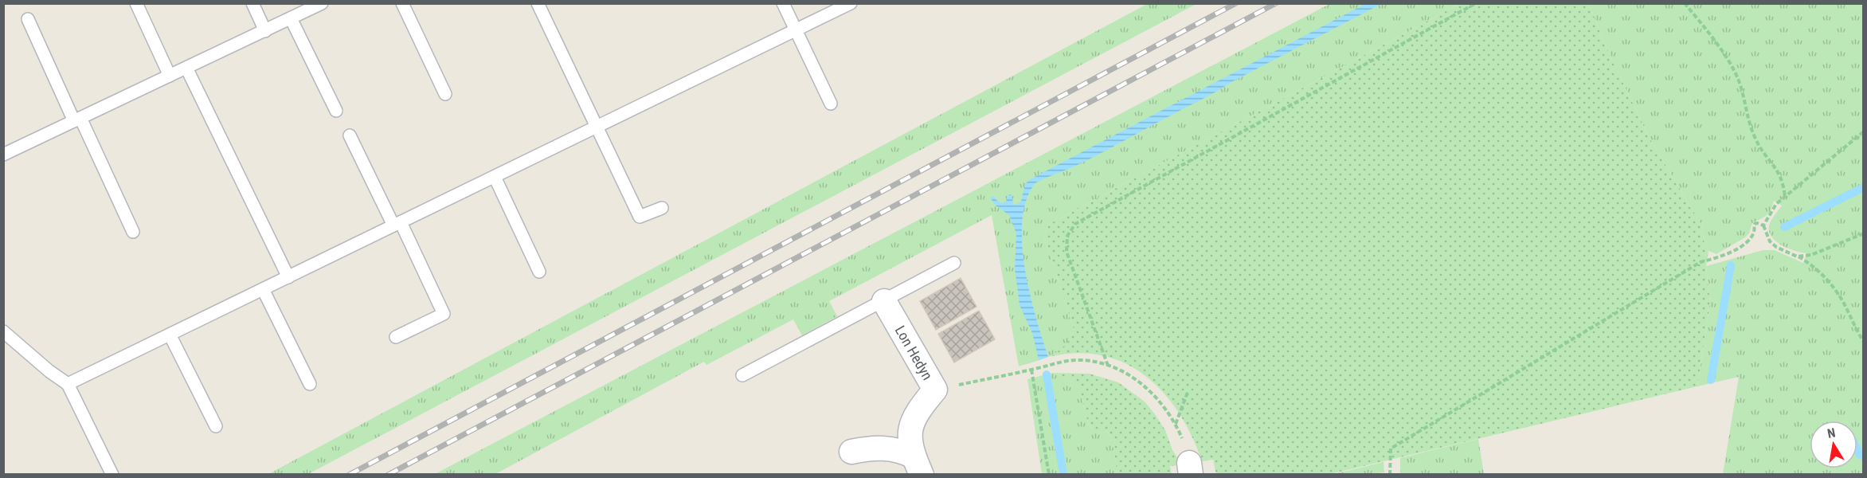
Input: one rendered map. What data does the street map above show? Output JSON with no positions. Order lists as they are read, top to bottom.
{
  "streets": {
    "street": ["Lon Hedyn"]
  },
  "north": "top"
}
